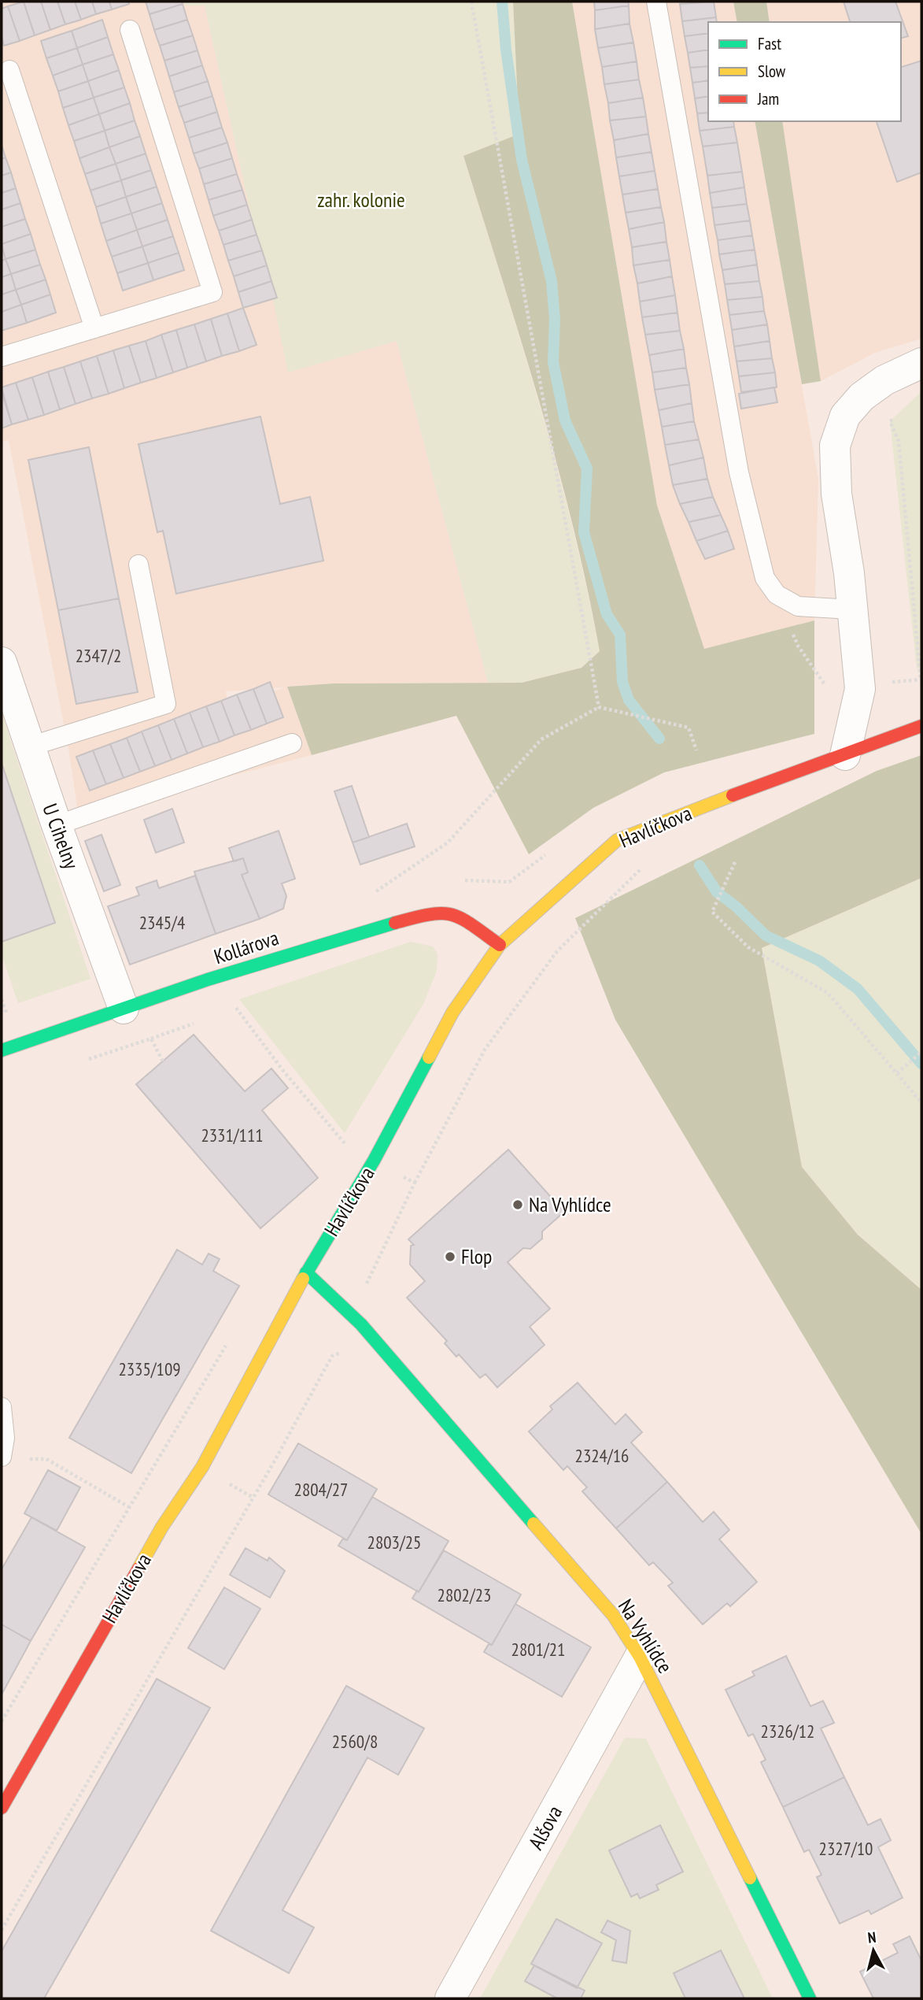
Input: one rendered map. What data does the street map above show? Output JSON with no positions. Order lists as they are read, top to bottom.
{
  "streets": {
    "street": [
      "Havlíčkova",
      "U Cihelny",
      "Kollárova",
      "Na Vyhlídce",
      "Alšova"
    ]
  },
  "crossings": [
    ["Havlíčkova", "Kollárova"],
    ["Havlíčkova", "Na Vyhlídce"],
    ["U Cihelny", "Kollárova"],
    ["Na Vyhlídce", "Alšova"]
  ],
  "parks": ["zahr. kolonie"],
  "places": ["Na Vyhlídce", "Flop"],
  "house_numbers": [
    "2347/2",
    "2345/4",
    "2331/111",
    "2335/109",
    "2324/16",
    "2804/27",
    "2803/25",
    "2802/23",
    "2801/21",
    "2326/12",
    "2560/8",
    "2327/10"
  ],
  "legend": ["Fast", "Slow", "Jam"],
  "north": "top"
}
